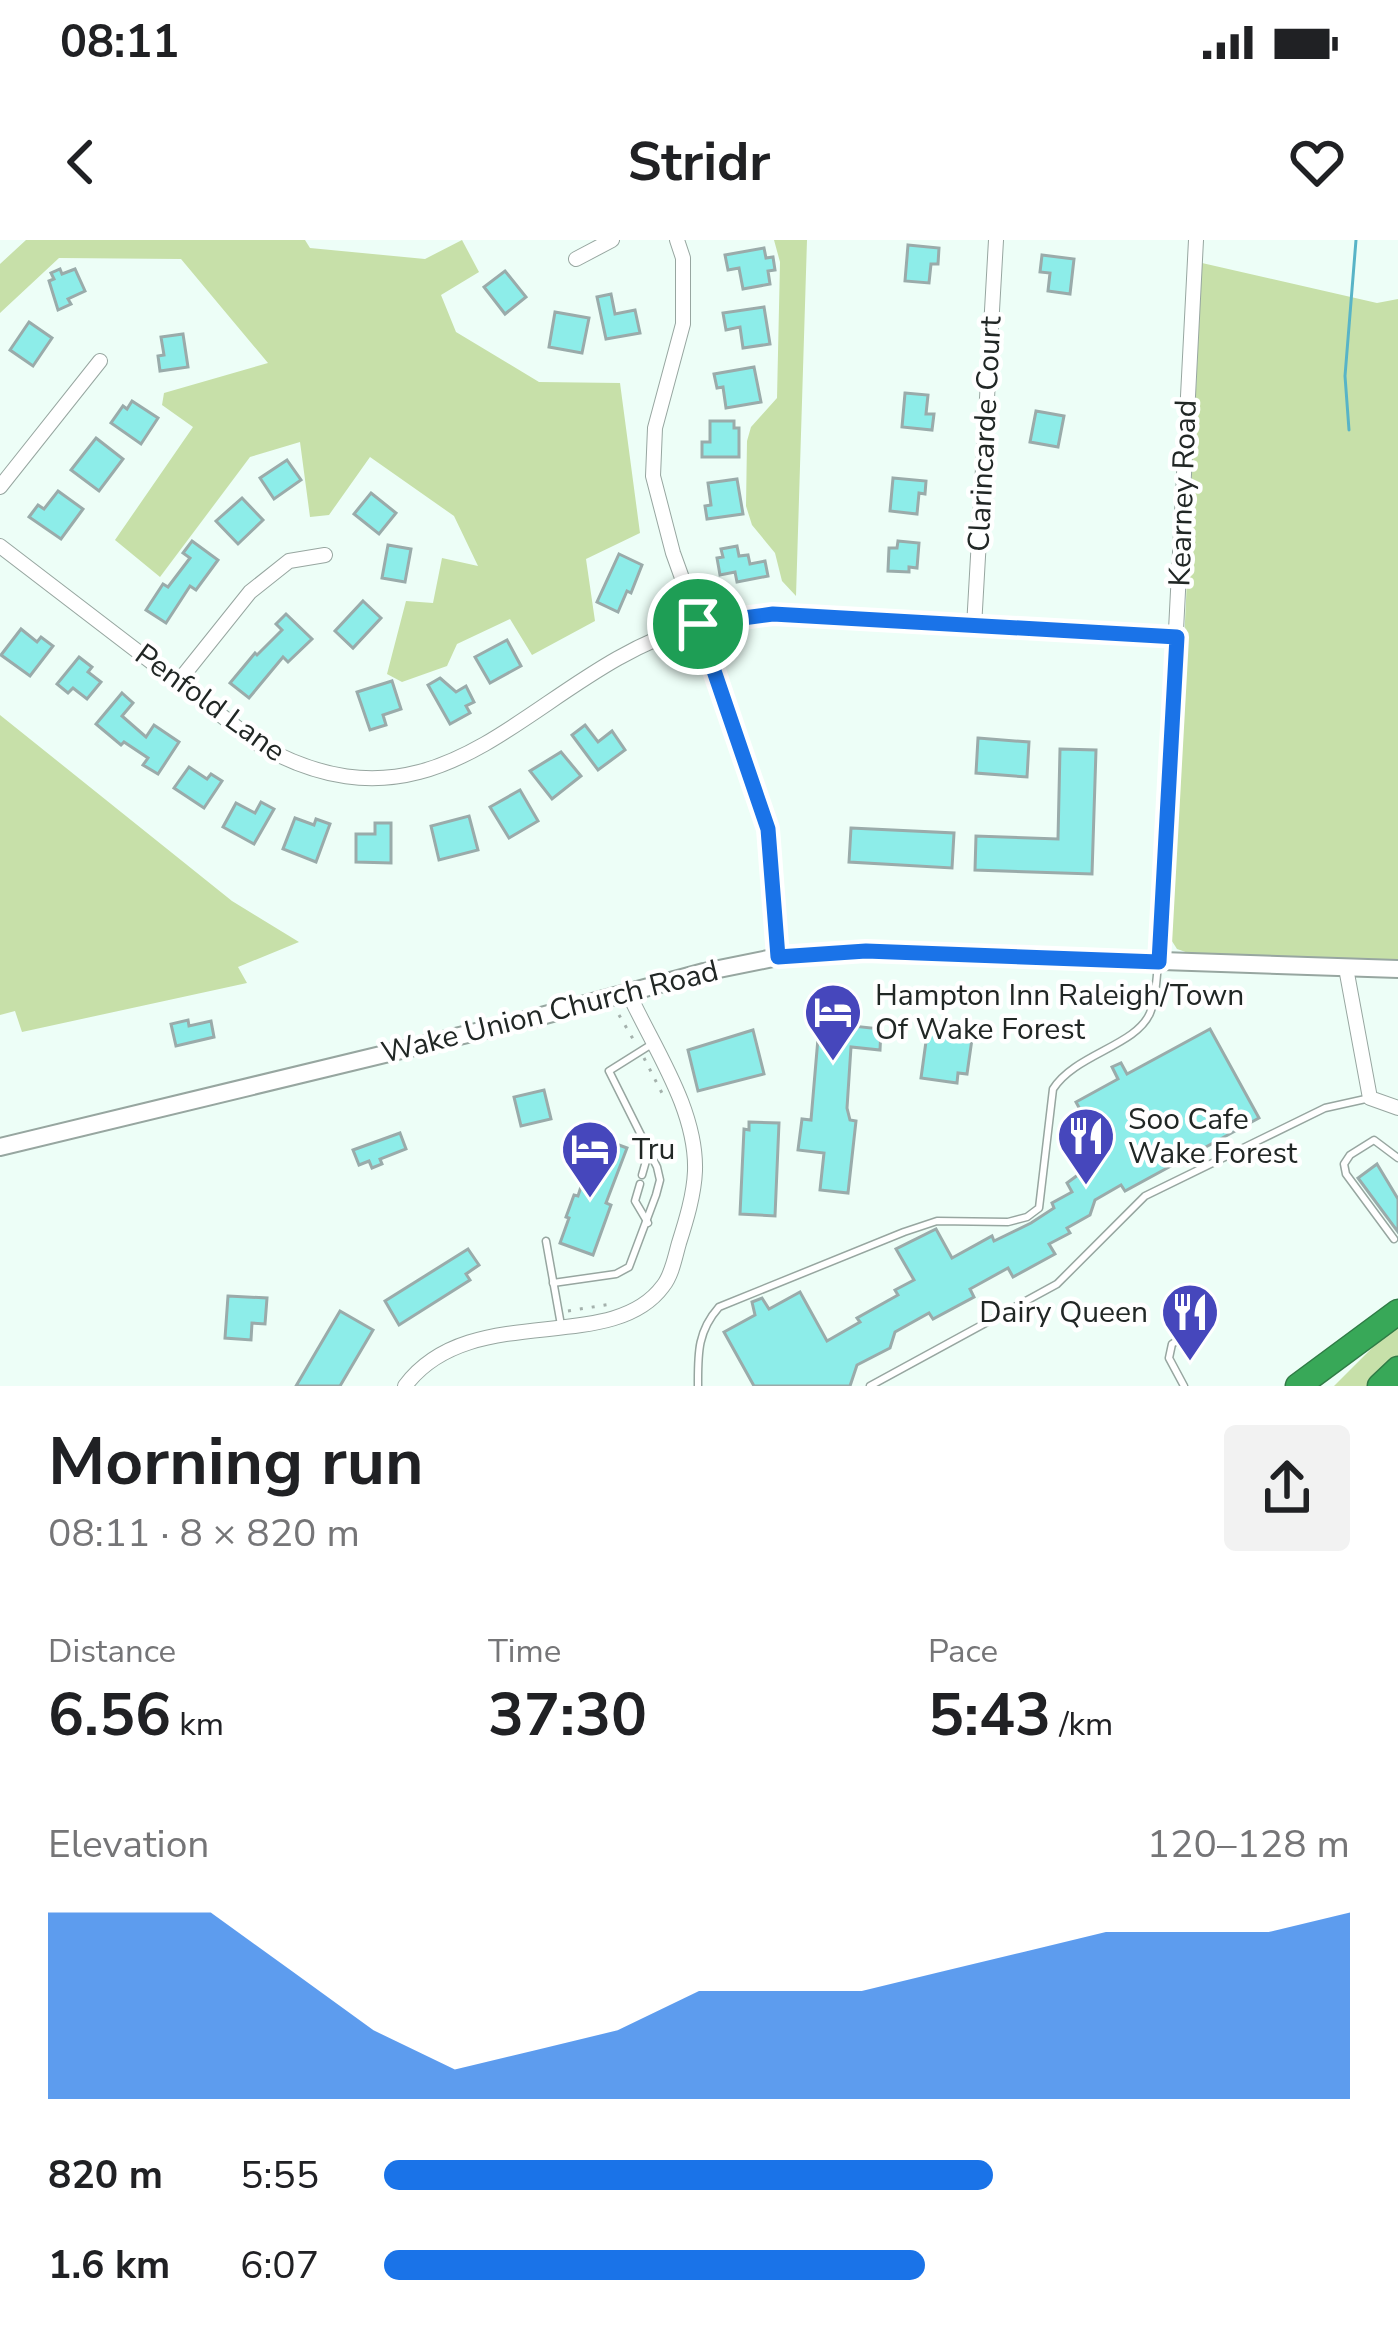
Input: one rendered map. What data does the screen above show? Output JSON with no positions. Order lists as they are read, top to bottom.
{
  "streets": {
    "street": [
      "Clarincarde Court",
      "Kearney Road",
      "Penfold Lane",
      "Wake Union Church Road"
    ]
  },
  "crossings": [
    ["Clarincarde Court", "Penfold Lane"],
    ["Kearney Road", "Penfold Lane"],
    ["Kearney Road", "Wake Union Church Road"]
  ],
  "places": {
    "hotel": ["Hampton Inn Raleigh/Town Of Wake Forest", "Tru"],
    "restaurant": ["Soo Cafe Wake Forest", "Dairy Queen"]
  },
  "page": {
    "status": "08:11",
    "header": "Stridr",
    "heading": ["Morning run", "08:11 · 8 × 820 m"],
    "stats": [
      ["Distance", "6.56 km"],
      ["Time", "37:30"],
      ["Pace", "5:43 /km"]
    ],
    "chart": ["Elevation", "120–128 m"],
    "list": [
      {
        "name": "820 m",
        "note": "5:55"
      },
      {
        "name": "1.6 km",
        "note": "6:07"
      }
    ]
  }
}
